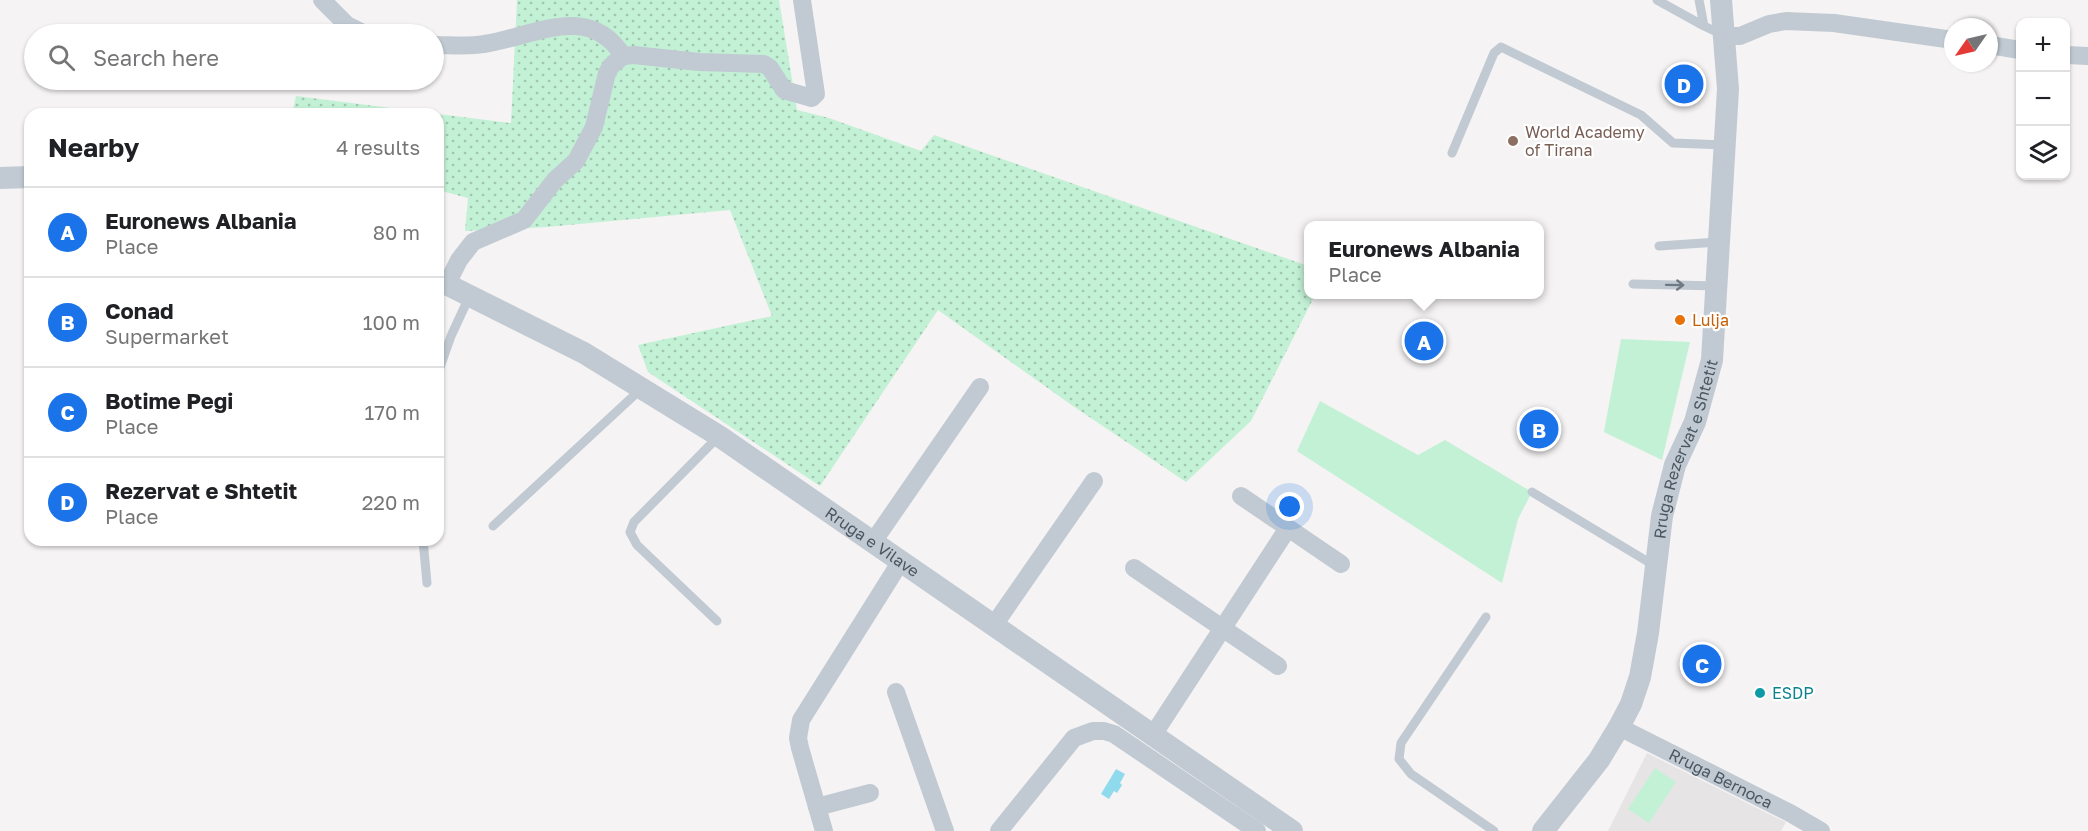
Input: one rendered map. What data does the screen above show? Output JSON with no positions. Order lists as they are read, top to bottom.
{
  "streets": {
    "street": ["Rruga Rezervat e Shtetit", "Rruga e Vilave", "Rruga Bernoca"]
  },
  "crossings": [
    ["Rruga Rezervat e Shtetit", "Rruga Bernoca"]
  ],
  "places": ["World Academy of Tirana", "Lulja", "ESDP"],
  "north": "bottom left",
  "page": {
    "map_buttons": ["+", "−"],
    "search": "Search here",
    "pins": [
      "D",
      "A",
      "B",
      "C"
    ],
    "heading": ["Nearby", "4 results"],
    "list": [
      {
        "mark": "A",
        "name": "Euronews Albania",
        "note": "Place",
        "value": "80 m"
      },
      {
        "mark": "B",
        "name": "Conad",
        "note": "Supermarket",
        "value": "100 m"
      },
      {
        "mark": "C",
        "name": "Botime Pegi",
        "note": "Place",
        "value": "170 m"
      },
      {
        "mark": "D",
        "name": "Rezervat e Shtetit",
        "note": "Place",
        "value": "220 m"
      }
    ],
    "popup": ["Euronews Albania", "Place"]
  }
}
